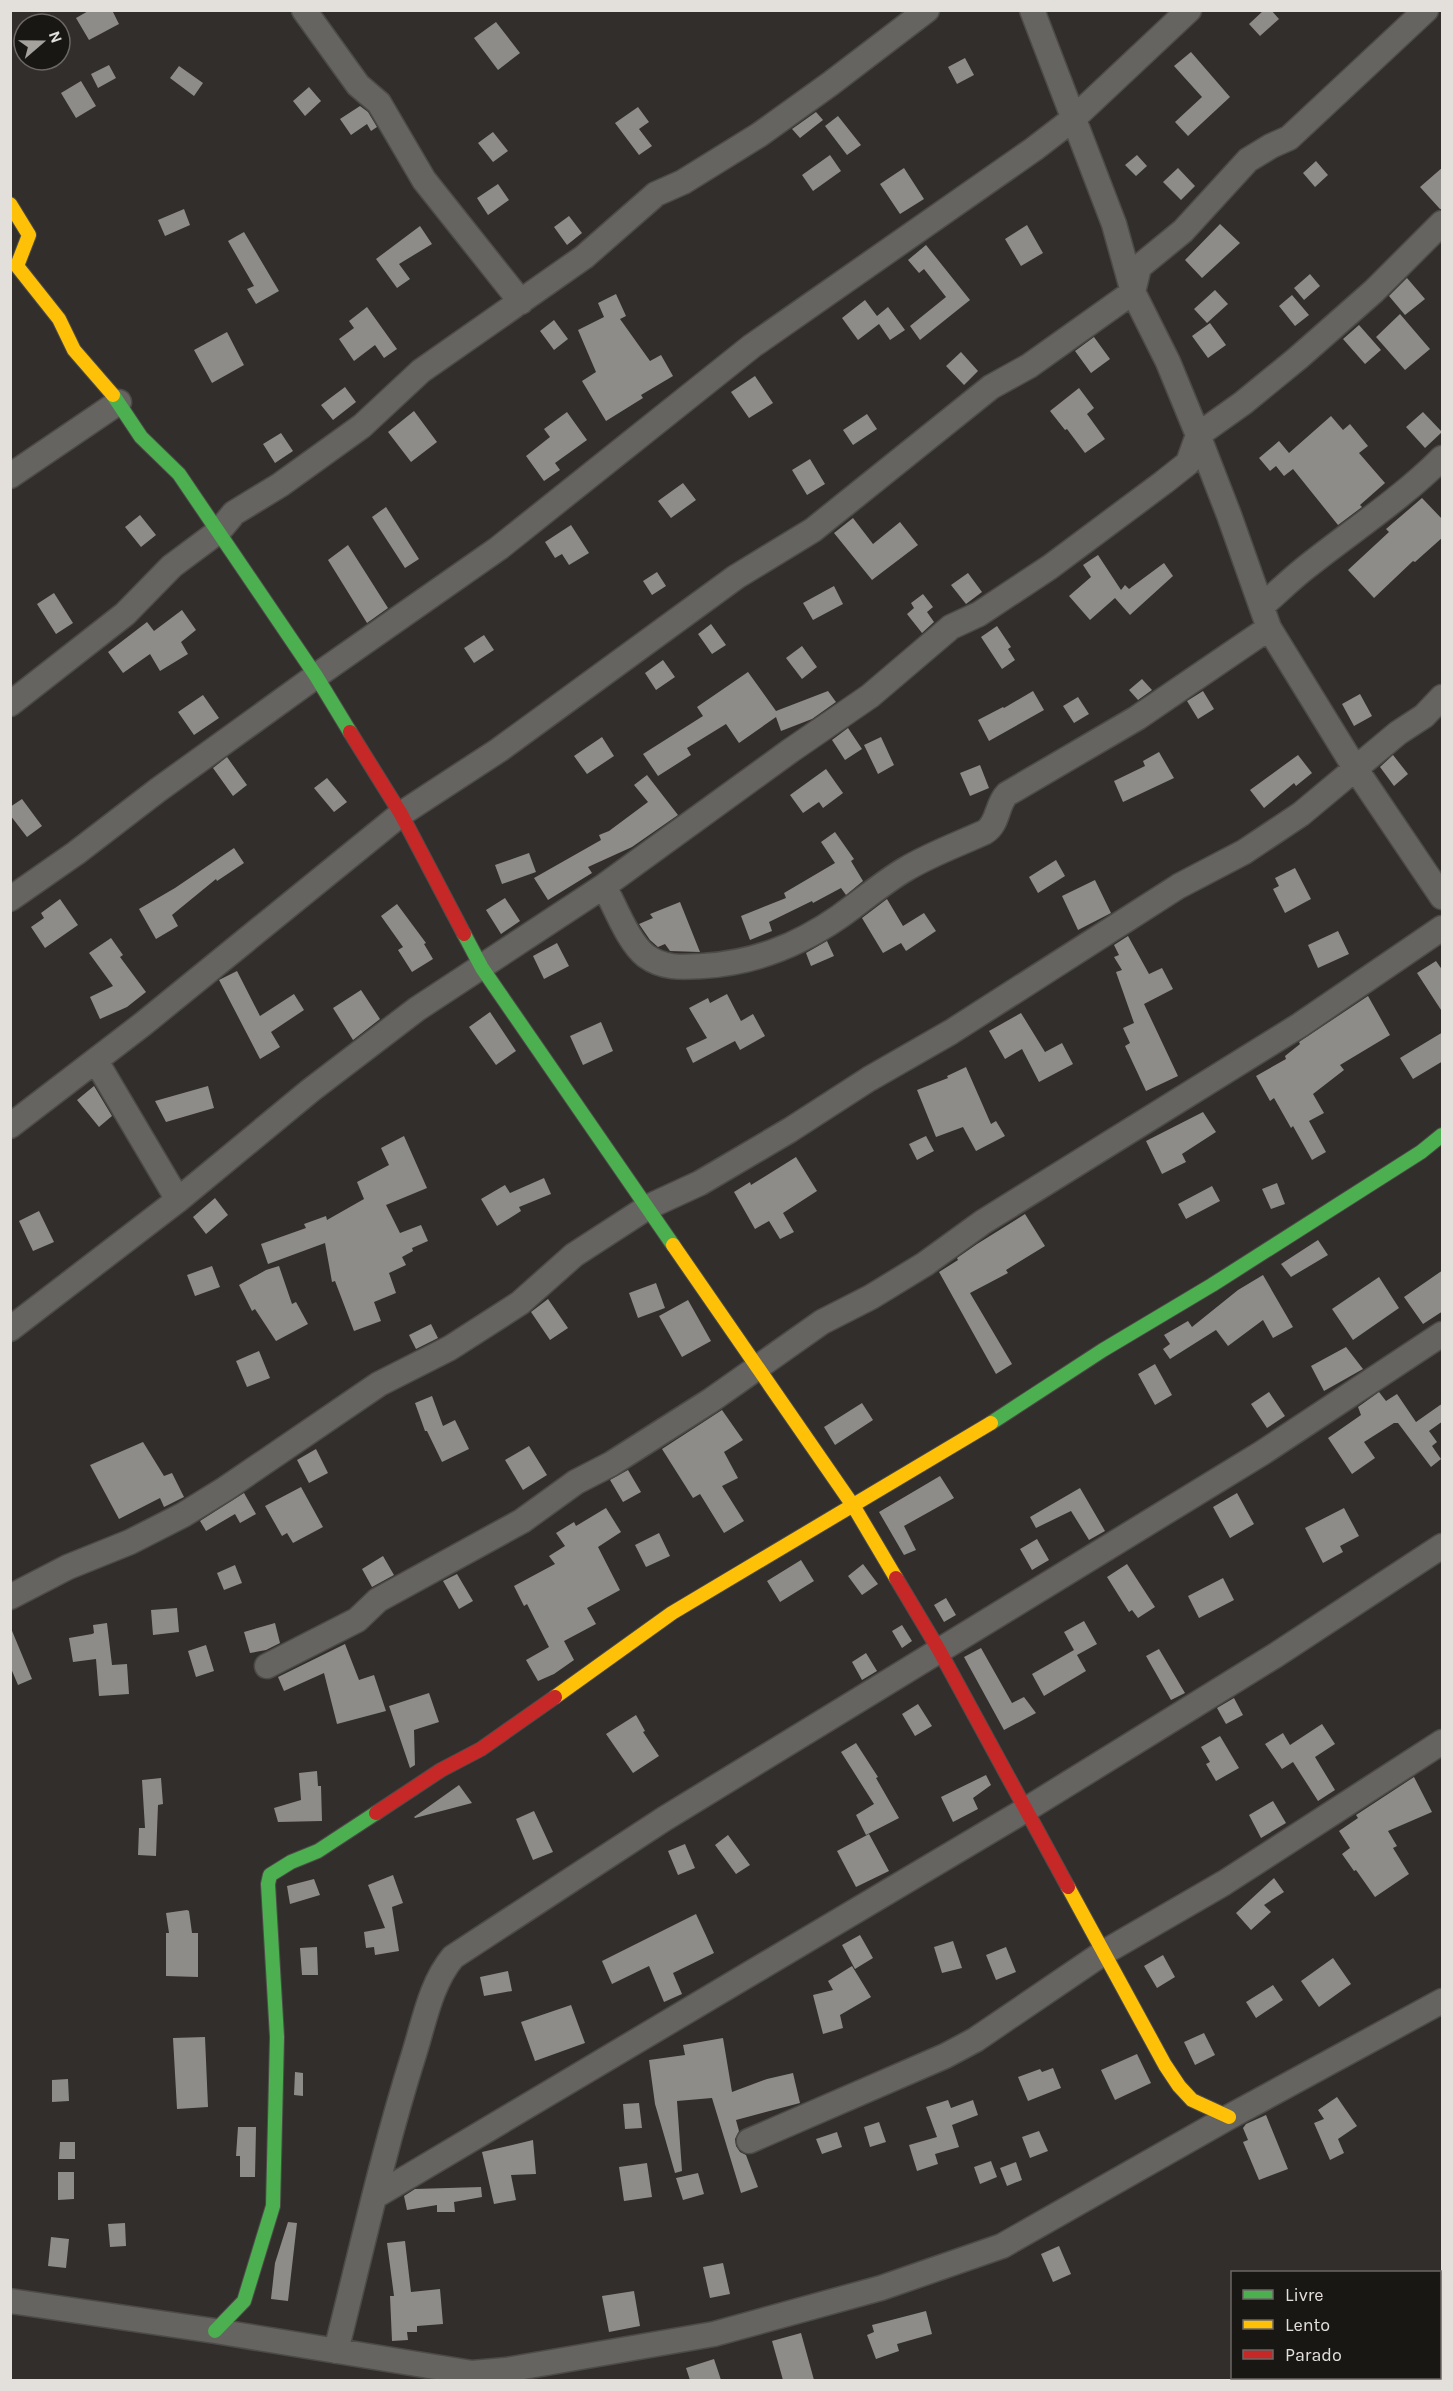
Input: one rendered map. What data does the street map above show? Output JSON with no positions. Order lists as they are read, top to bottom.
{
  "legend": ["Livre", "Lento", "Parado"],
  "north": "right"
}
